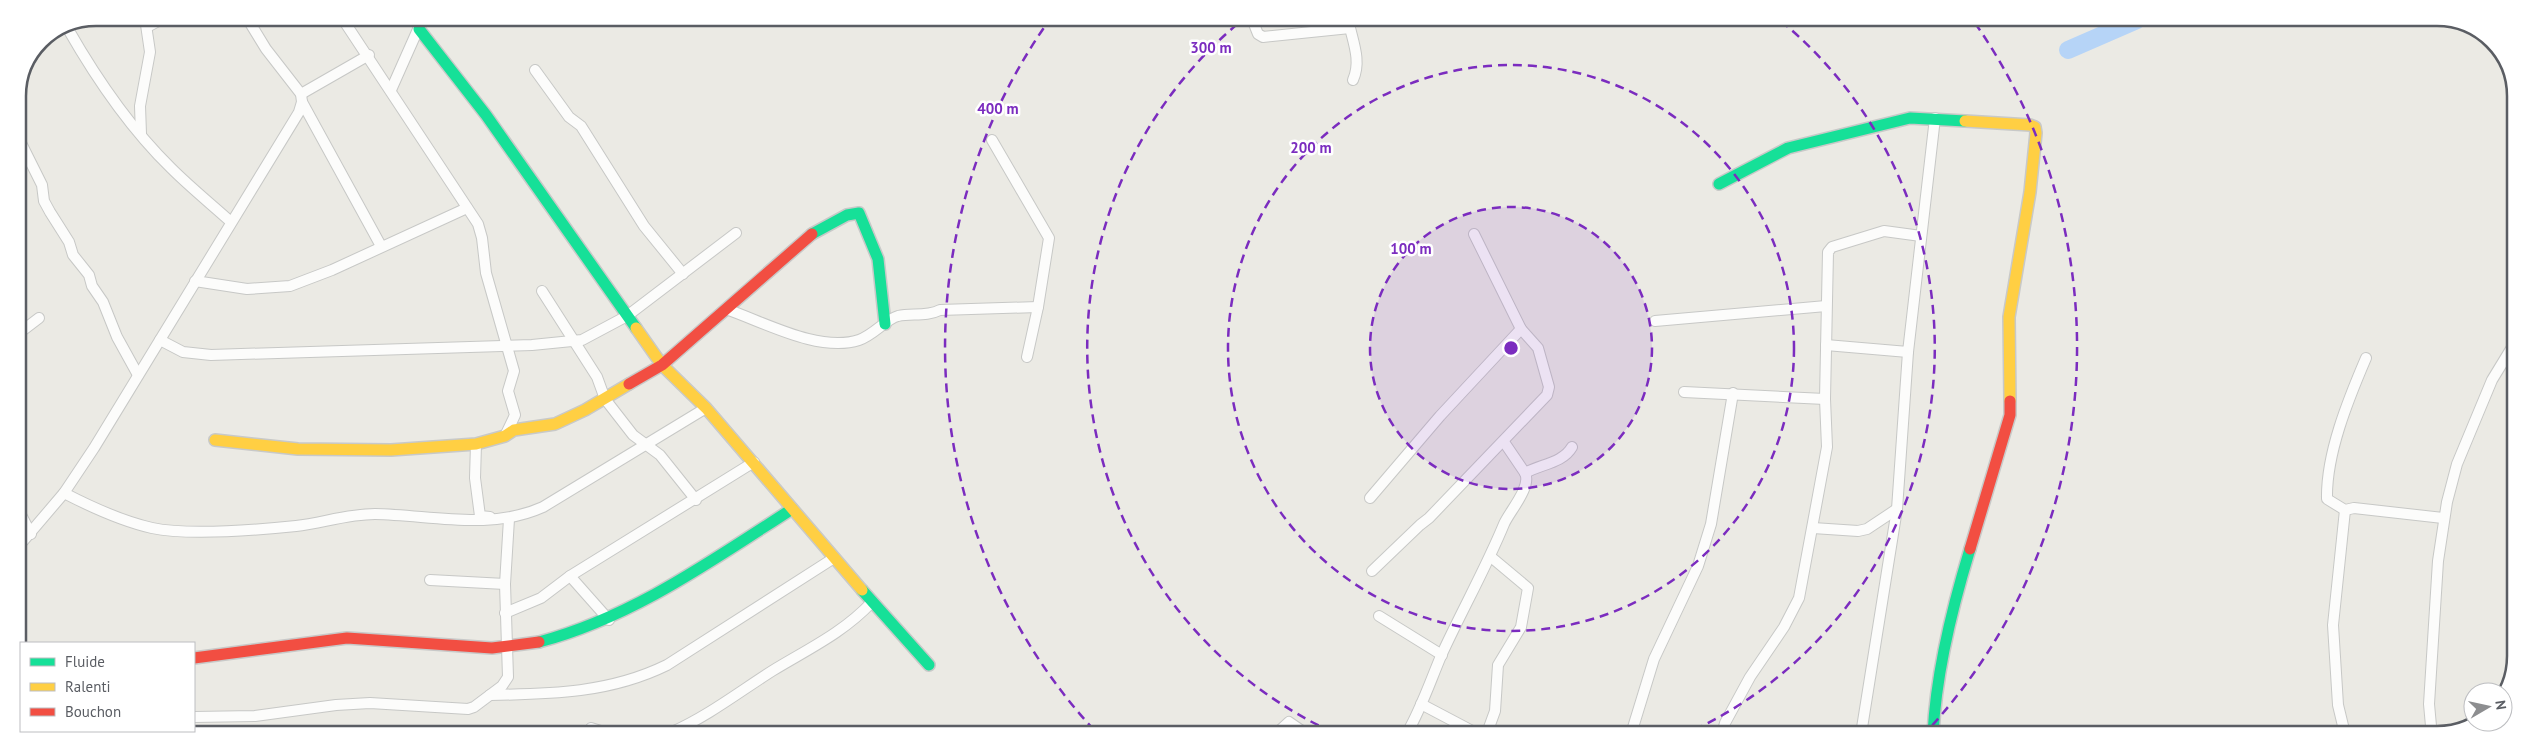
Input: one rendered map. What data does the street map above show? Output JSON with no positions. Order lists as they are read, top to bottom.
{
  "legend": ["Fluide", "Ralenti", "Bouchon"],
  "north": "right",
  "rings": [
    "300 m",
    "400 m",
    "200 m",
    "100 m"
  ]
}
